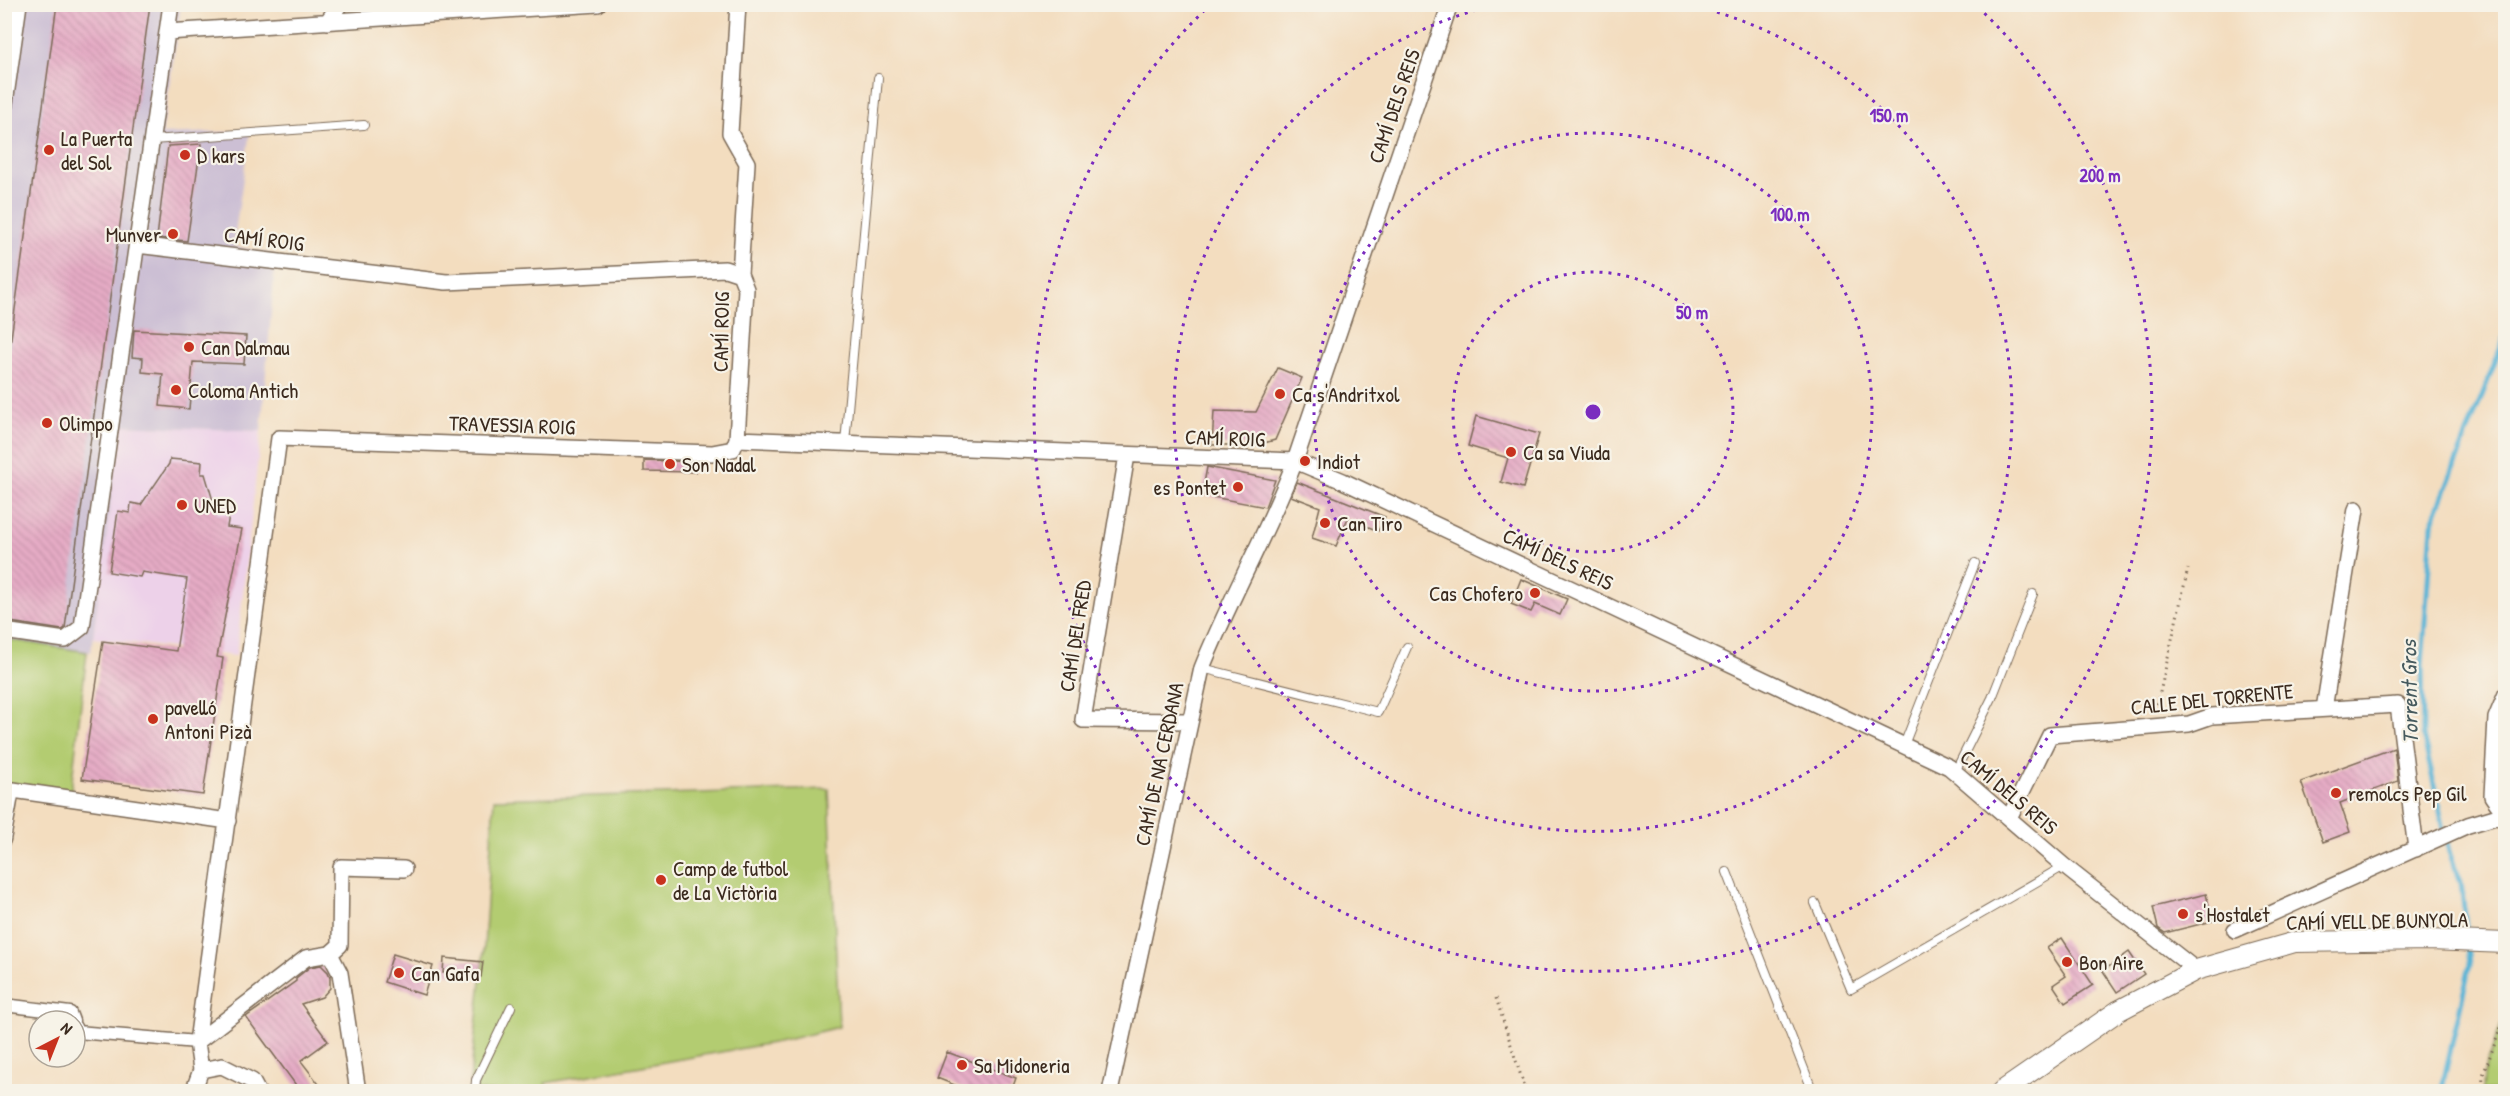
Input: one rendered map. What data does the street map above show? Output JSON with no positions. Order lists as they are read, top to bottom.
{
  "streets": {
    "street": [
      "CAMÍ DELS REIS",
      "CAMÍ ROIG",
      "TRAVESSIA ROIG",
      "CAMÍ DEL FRED",
      "CALLE DEL TORRENTE",
      "CAMÍ DE NA CERDANA",
      "CAMÍ VELL DE BUNYOLA"
    ]
  },
  "crossings": [
    ["CAMÍ DELS REIS", "CAMÍ ROIG"],
    ["CAMÍ DELS REIS", "CALLE DEL TORRENTE"],
    ["CAMÍ DELS REIS", "CAMÍ DE NA CERDANA"],
    ["CAMÍ DELS REIS", "CAMÍ VELL DE BUNYOLA"],
    ["CAMÍ ROIG", "TRAVESSIA ROIG"],
    ["CAMÍ ROIG", "CAMÍ DEL FRED"],
    ["CAMÍ ROIG", "CAMÍ DE NA CERDANA"],
    ["CAMÍ DEL FRED", "CAMÍ DE NA CERDANA"],
    ["CALLE DEL TORRENTE", "CAMÍ VELL DE BUNYOLA"]
  ],
  "water": ["Torrent Gros"],
  "places": [
    "La Puerta del Sol",
    "D kars",
    "Munver",
    "Can Dalmau",
    "Coloma Antich",
    "Ca s'Andritxol",
    "Olimpo",
    "Ca sa Viuda",
    "Indiot",
    "Son Nadal",
    "es Pontet",
    "UNED",
    "Can Tiro",
    "Cas Chofero",
    "pavelló Antoni Pizà",
    "remolcs Pep Gil",
    "Camp de futbol de La Victòria",
    "s'Hostalet",
    "Bon Aire",
    "Can Gafa",
    "Sa Midoneria"
  ],
  "north": "top right",
  "rings": [
    "150 m",
    "200 m",
    "100 m",
    "50 m"
  ]
}
